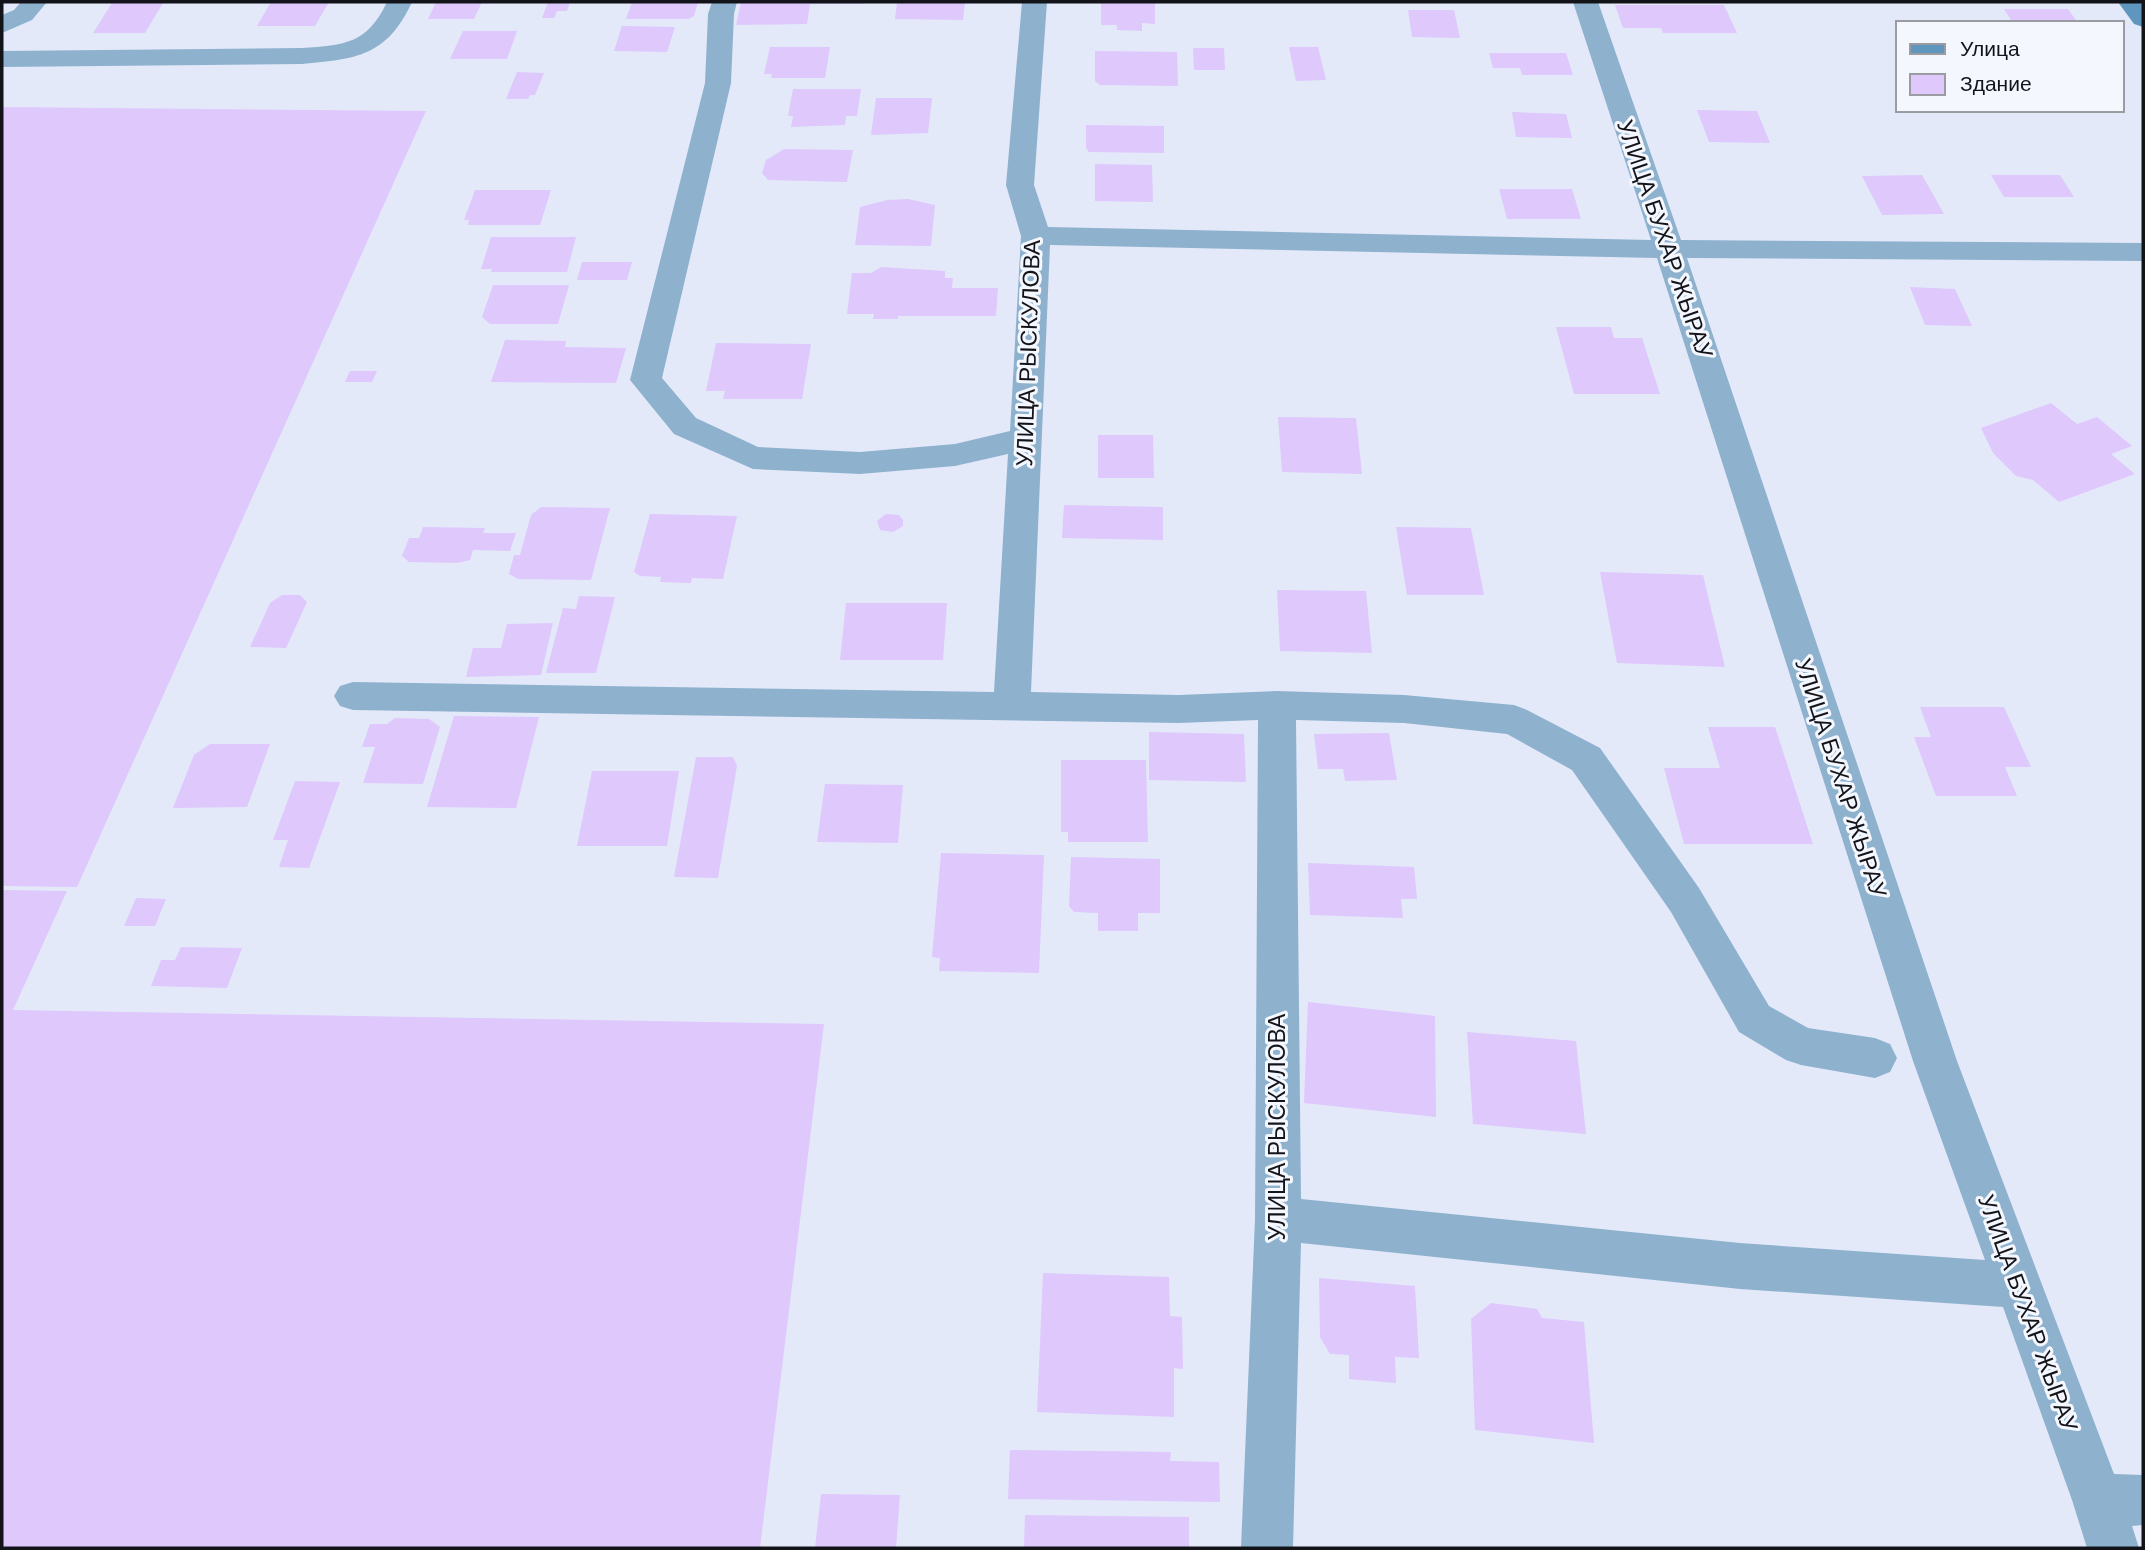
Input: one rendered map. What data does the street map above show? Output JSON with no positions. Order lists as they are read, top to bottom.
{
  "streets": {
    "street": ["УЛИЦА БУХАР ЖЫРАУ", "УЛИЦА РЫСКУЛОВА"]
  },
  "legend": ["Улица", "Здание"]
}
